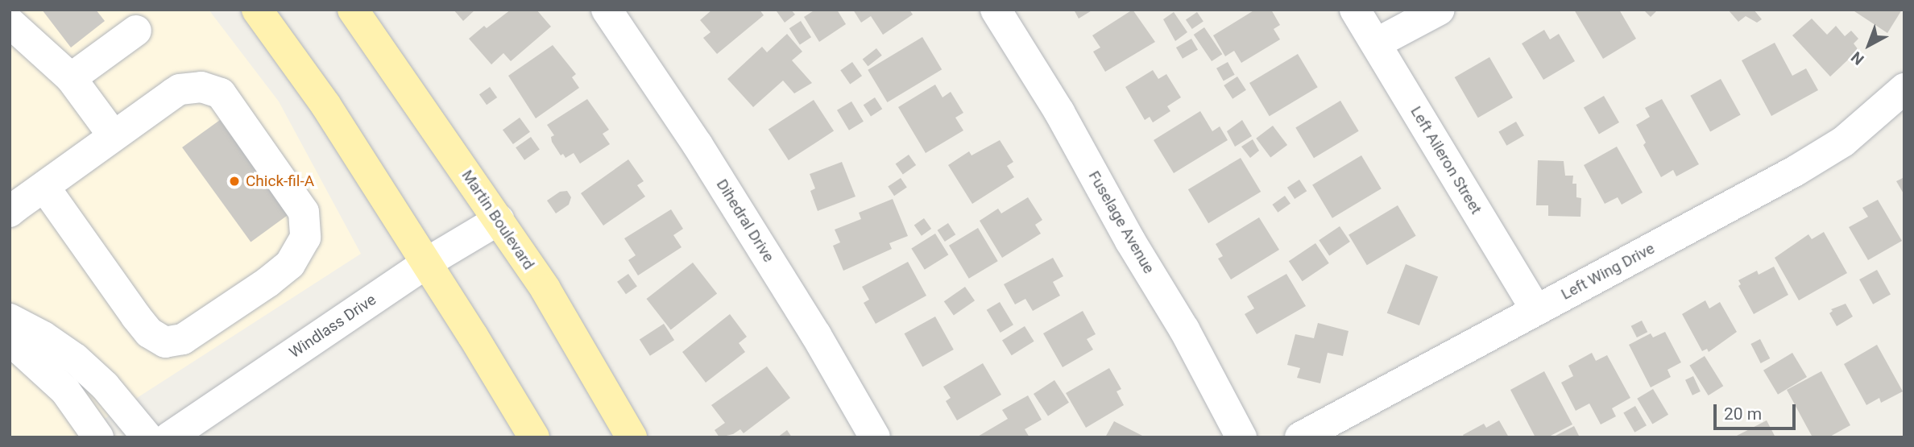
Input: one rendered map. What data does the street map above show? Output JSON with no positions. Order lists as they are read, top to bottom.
{
  "streets": {
    "main road": ["Martin Boulevard"],
    "street": [
      "Left Aileron Street",
      "Dihedral Drive",
      "Fuselage Avenue",
      "Left Wing Drive",
      "Windlass Drive"
    ]
  },
  "crossings": [
    ["Left Aileron Street", "Left Wing Drive"],
    ["Martin Boulevard", "Windlass Drive"]
  ],
  "places": ["Chick-fil-A"],
  "scale_bar": "20 m",
  "north": "bottom left"
}
